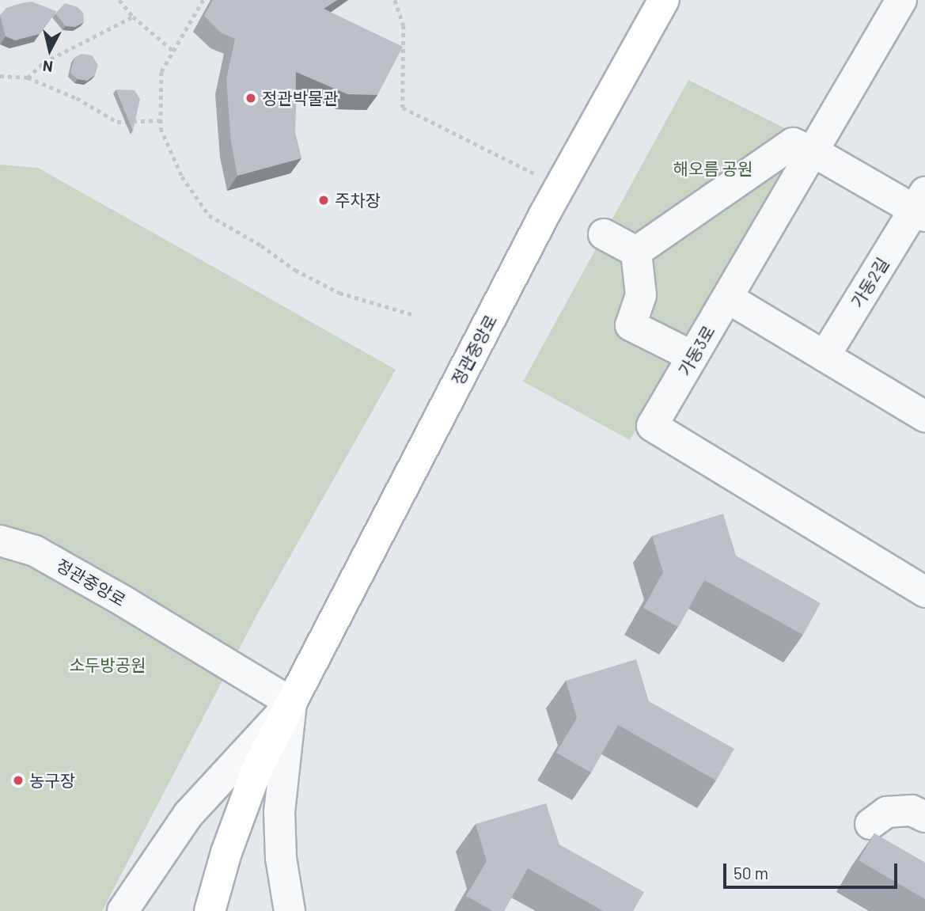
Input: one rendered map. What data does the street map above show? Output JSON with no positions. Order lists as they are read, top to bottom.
{
  "streets": {
    "highway": ["정관중앙로"],
    "street": ["가동2길", "가동3로"]
  },
  "parks": ["해오름 공원", "소두방공원"],
  "places": ["정관박물관", "주차장", "농구장"],
  "scale_bar": "50 m",
  "north": "bottom"
}
